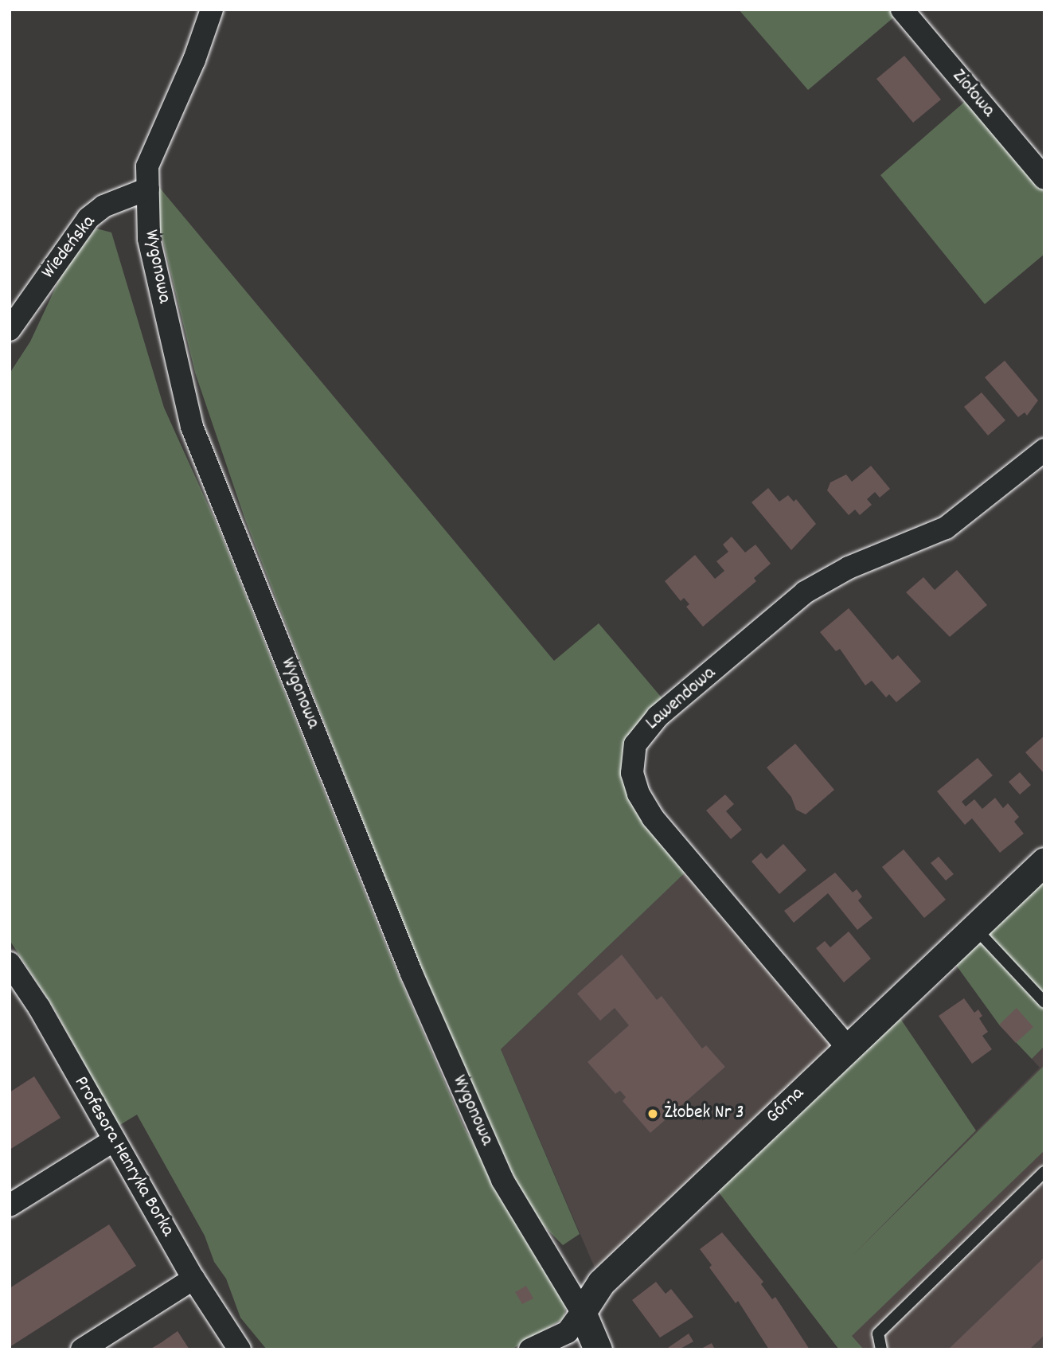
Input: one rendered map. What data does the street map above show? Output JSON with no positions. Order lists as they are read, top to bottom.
{
  "streets": {
    "street": [
      "Ziołowa",
      "Wiedeńska",
      "Wygonowa",
      "Lawendowa",
      "Górna",
      "Profesora Henryka Borka"
    ]
  },
  "crossings": [
    ["Wiedeńska", "Wygonowa"],
    ["Wygonowa", "Górna"],
    ["Lawendowa", "Górna"]
  ],
  "places": ["Żłobek Nr 3"]
}
